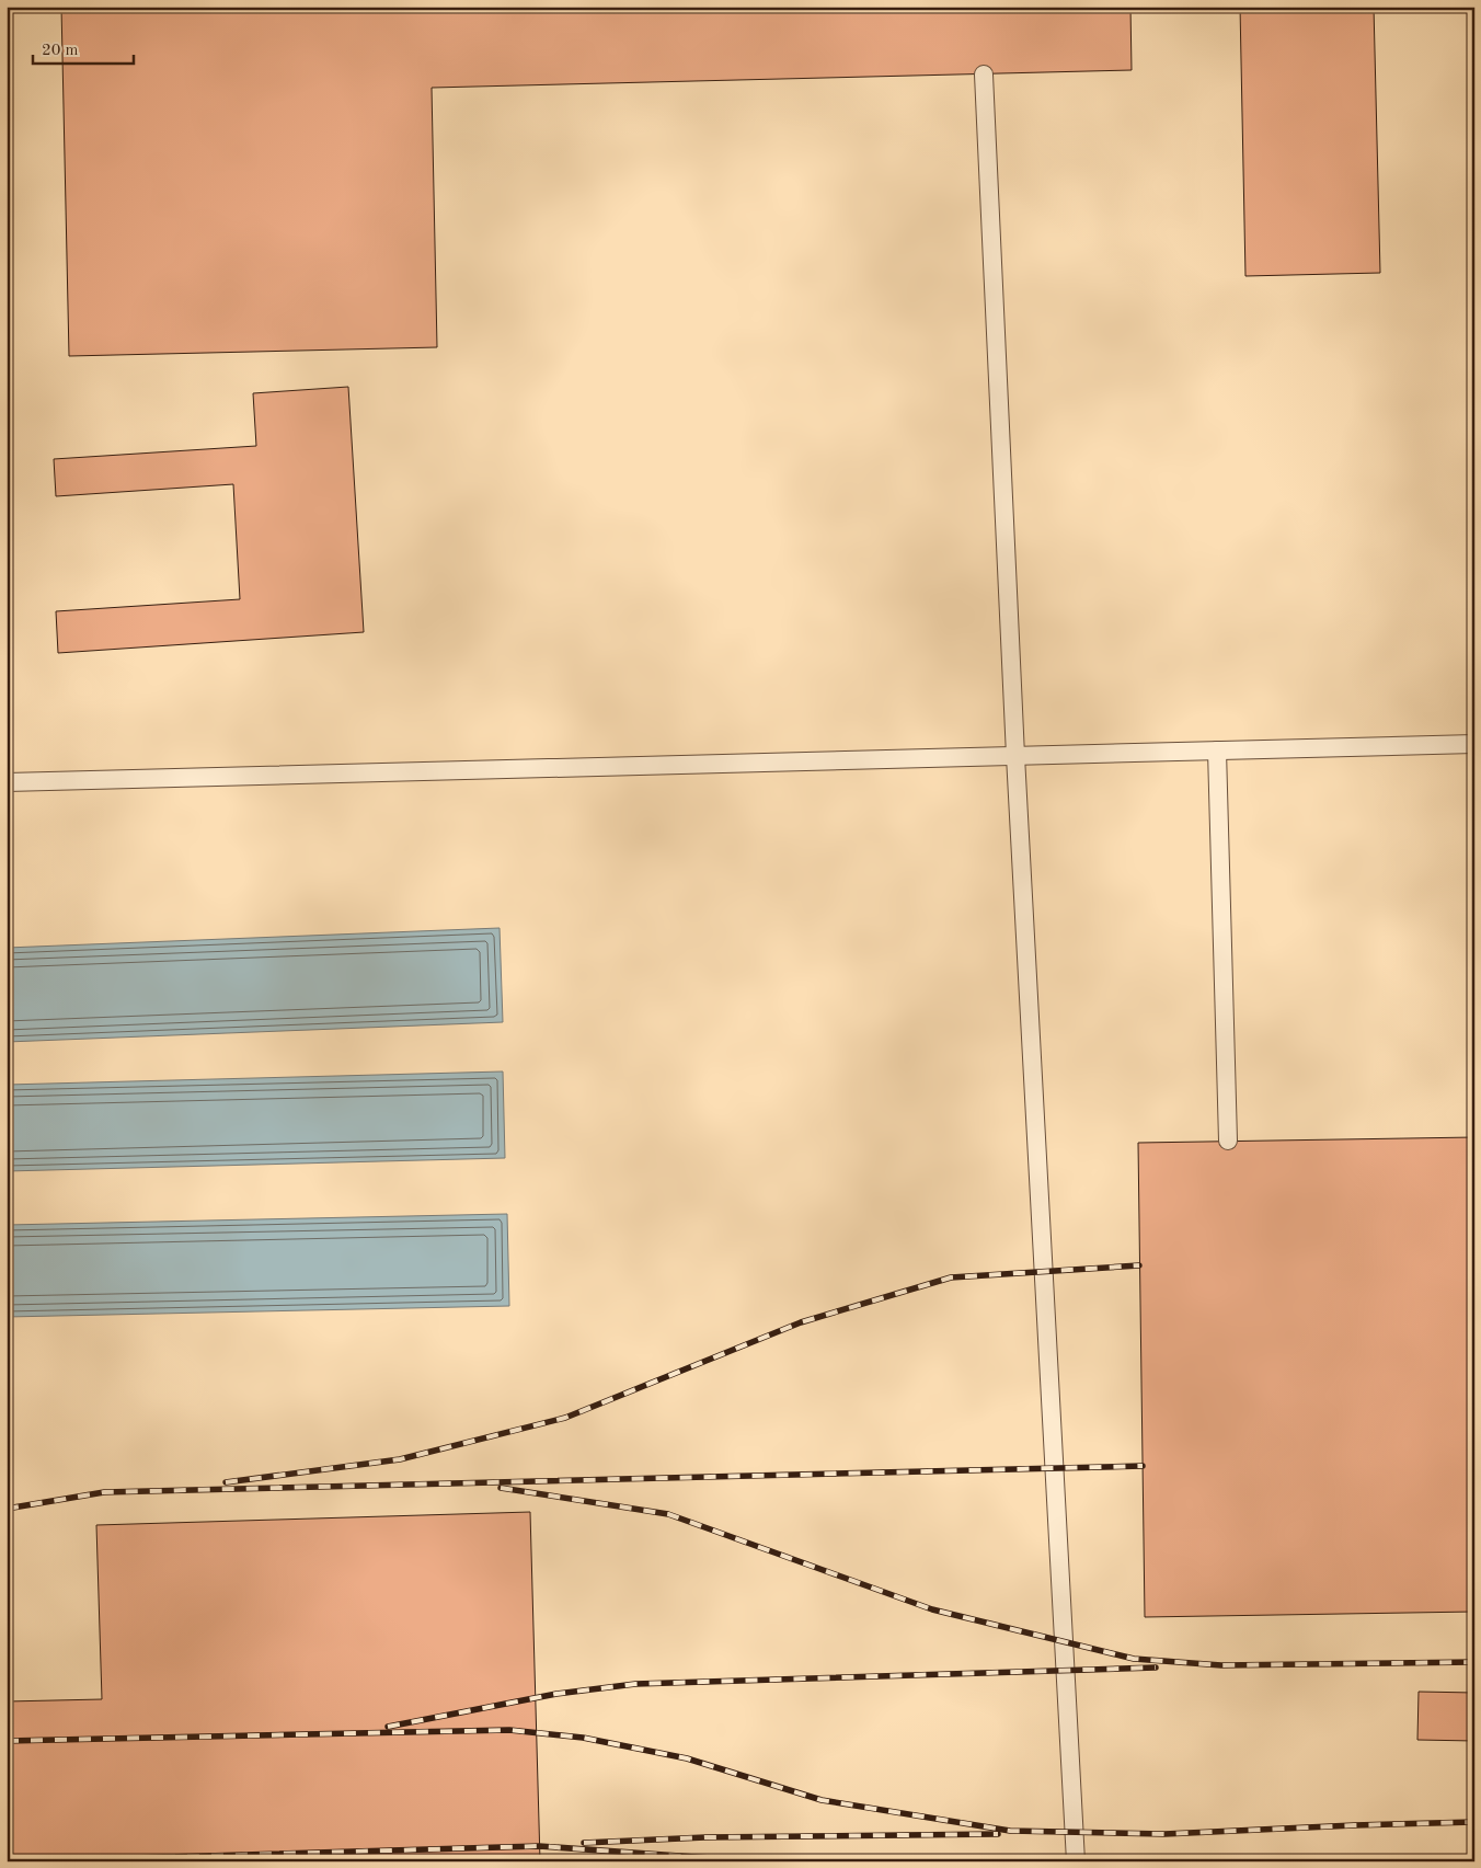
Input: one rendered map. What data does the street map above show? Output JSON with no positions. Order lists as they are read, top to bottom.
{
  "scale_bar": "20 m"
}
